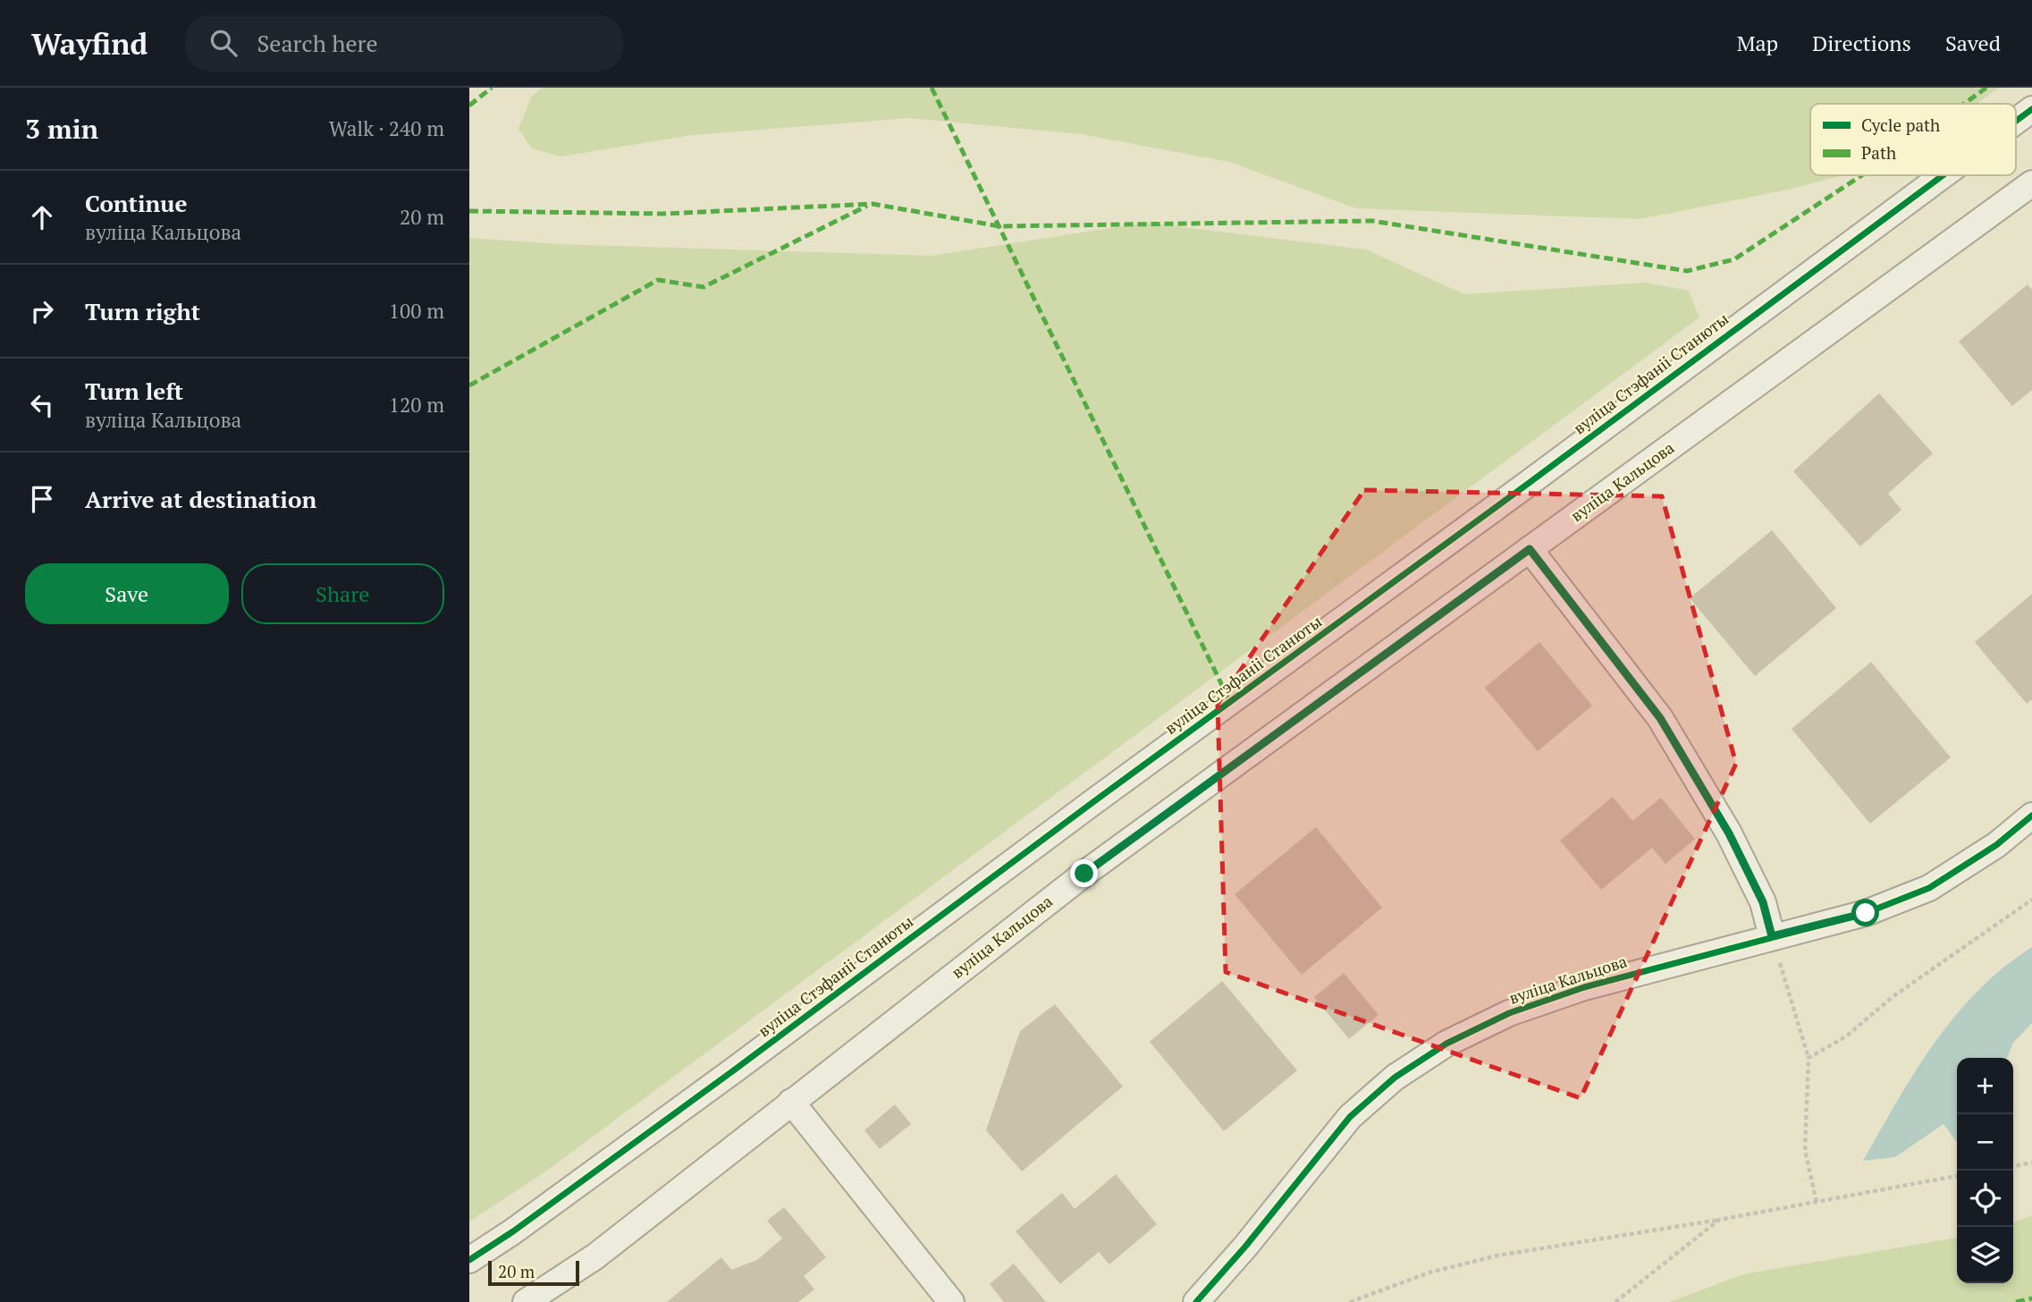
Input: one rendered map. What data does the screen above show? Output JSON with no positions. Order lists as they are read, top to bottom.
{
  "streets": {
    "street": ["вуліца Стэфаніі Станюты", "вуліца Кальцова"]
  },
  "legend": ["Cycle path", "Path"],
  "scale_bar": "20 m",
  "page": {
    "header": "Wayfind",
    "search": "Search here",
    "nav": ["Map", "Directions", "Saved"],
    "heading": ["3 min", "Walk · 240 m"],
    "list": [
      ["Continue", "вуліца Кальцова", "20 m"],
      ["Turn right", "100 m"],
      ["Turn left", "вуліца Кальцова", "120 m"],
      "Arrive at destination"
    ],
    "buttons": ["Save", "Share"],
    "map_buttons": ["+", "−"],
    "scale": "20 m"
  }
}
